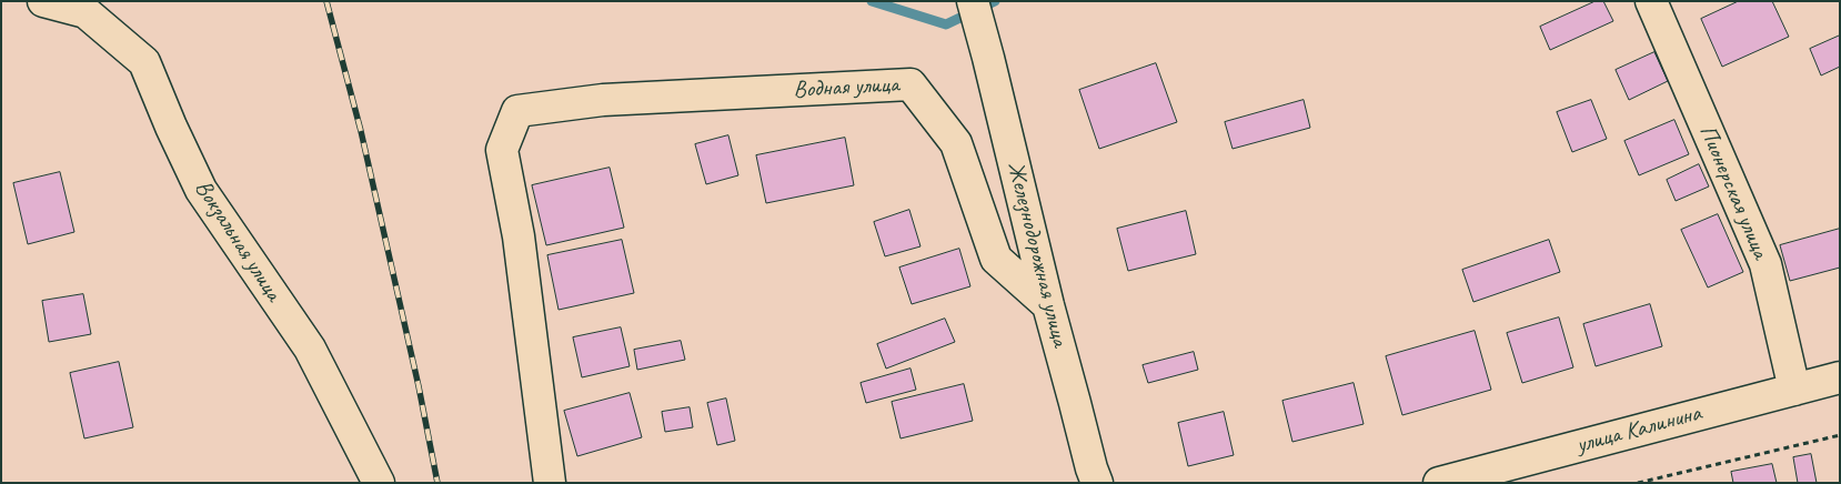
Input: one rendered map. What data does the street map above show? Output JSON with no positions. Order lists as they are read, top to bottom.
{
  "streets": {
    "street": [
      "Водная улица",
      "Пионерская улица",
      "Вокзальная улица",
      "Железнодорожная улица",
      "улица Калинина"
    ]
  },
  "crossings": [
    ["Водная улица", "Железнодорожная улица"],
    ["Пионерская улица", "улица Калинина"]
  ]
}
